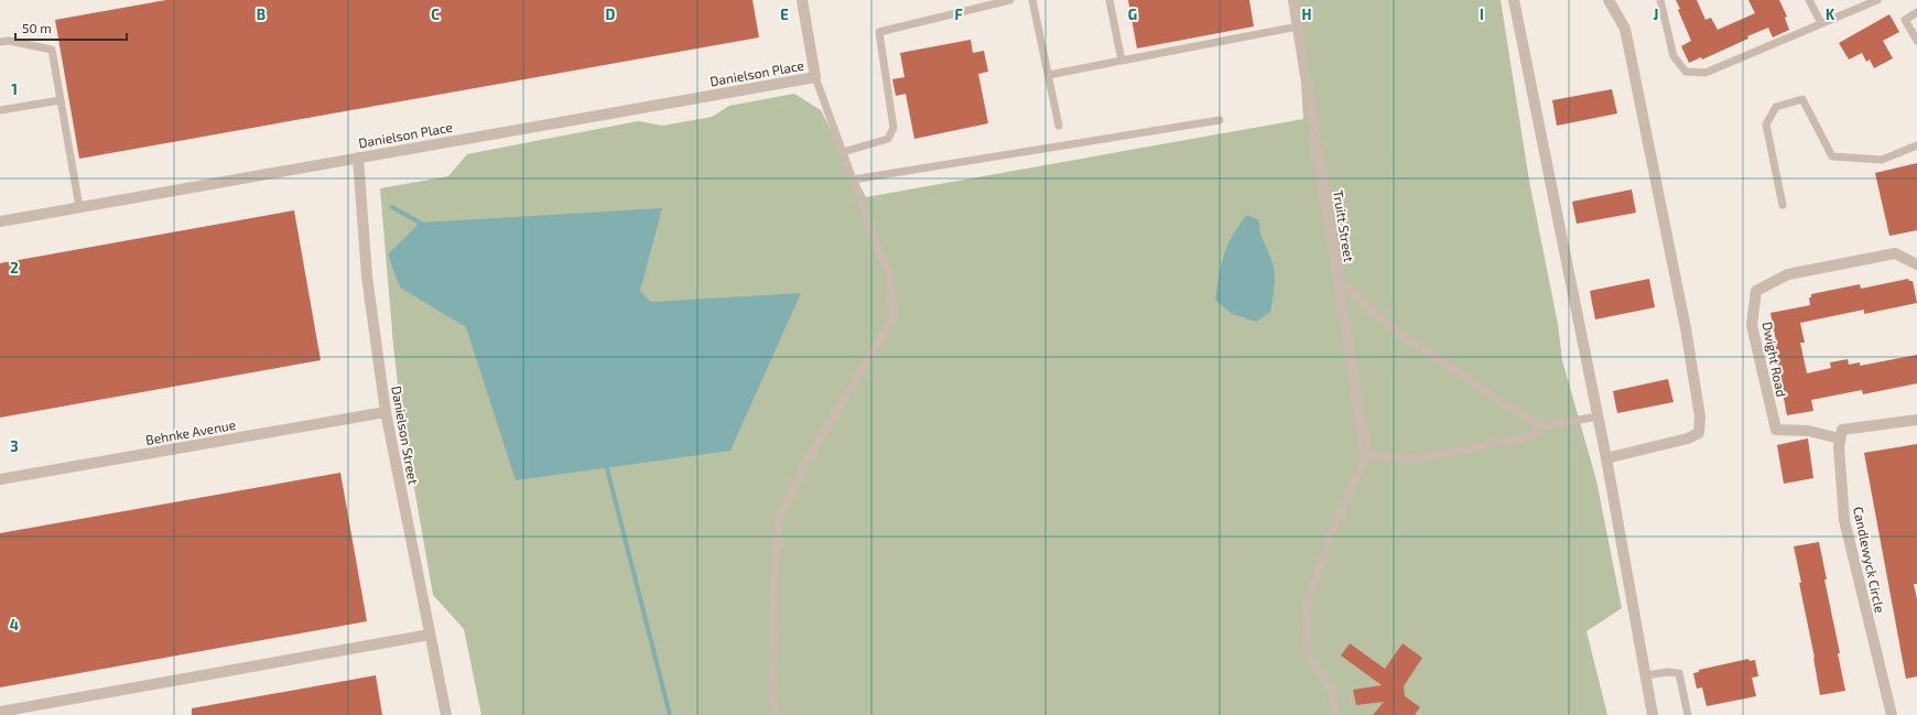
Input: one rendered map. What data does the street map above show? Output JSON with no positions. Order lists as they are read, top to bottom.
{
  "streets": {
    "street": [
      "Danielson Place",
      "Truitt Street",
      "Dwight Road",
      "Behnke Avenue",
      "Danielson Street",
      "Candlewyck Circle"
    ]
  },
  "crossings": [
    ["Danielson Place", "Danielson Street"],
    ["Dwight Road", "Candlewyck Circle"],
    ["Behnke Avenue", "Danielson Street"]
  ],
  "scale_bar": "50 m",
  "grid": {
    "columns": [
      "B",
      "C",
      "D",
      "E",
      "F",
      "G",
      "H",
      "I",
      "J",
      "K"
    ],
    "rows": [
      "1",
      "2",
      "3",
      "4"
    ]
  }
}
